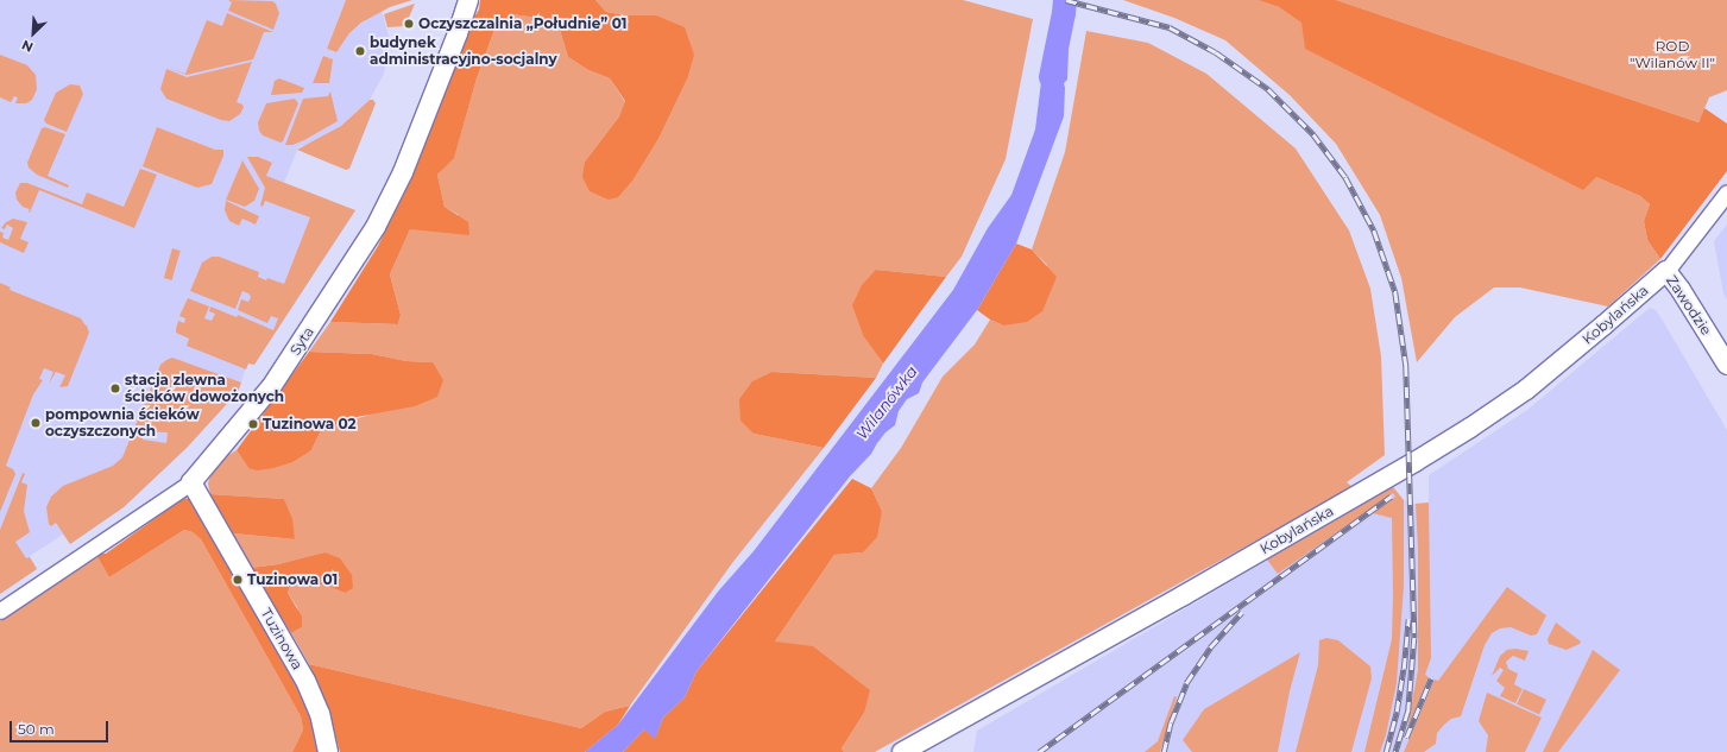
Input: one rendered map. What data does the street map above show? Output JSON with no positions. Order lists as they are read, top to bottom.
{
  "streets": {
    "street": [
      "Zawodzie",
      "Kobylańska",
      "Syta",
      "Tuzinowa"
    ]
  },
  "crossings": [
    ["Zawodzie", "Kobylańska"],
    ["Syta", "Tuzinowa"]
  ],
  "water": ["Wilanówka"],
  "parks": ["ROD \"Wilanów II\""],
  "places": [
    "Oczyszczalnia „Południe” 01",
    "budynek administracyjno-socjalny",
    "stacja zlewna ścieków dowożonych",
    "pompownia ścieków oczyszczonych",
    "Tuzinowa 02",
    "Tuzinowa 01"
  ],
  "scale_bar": "50 m",
  "north": "bottom left"
}
